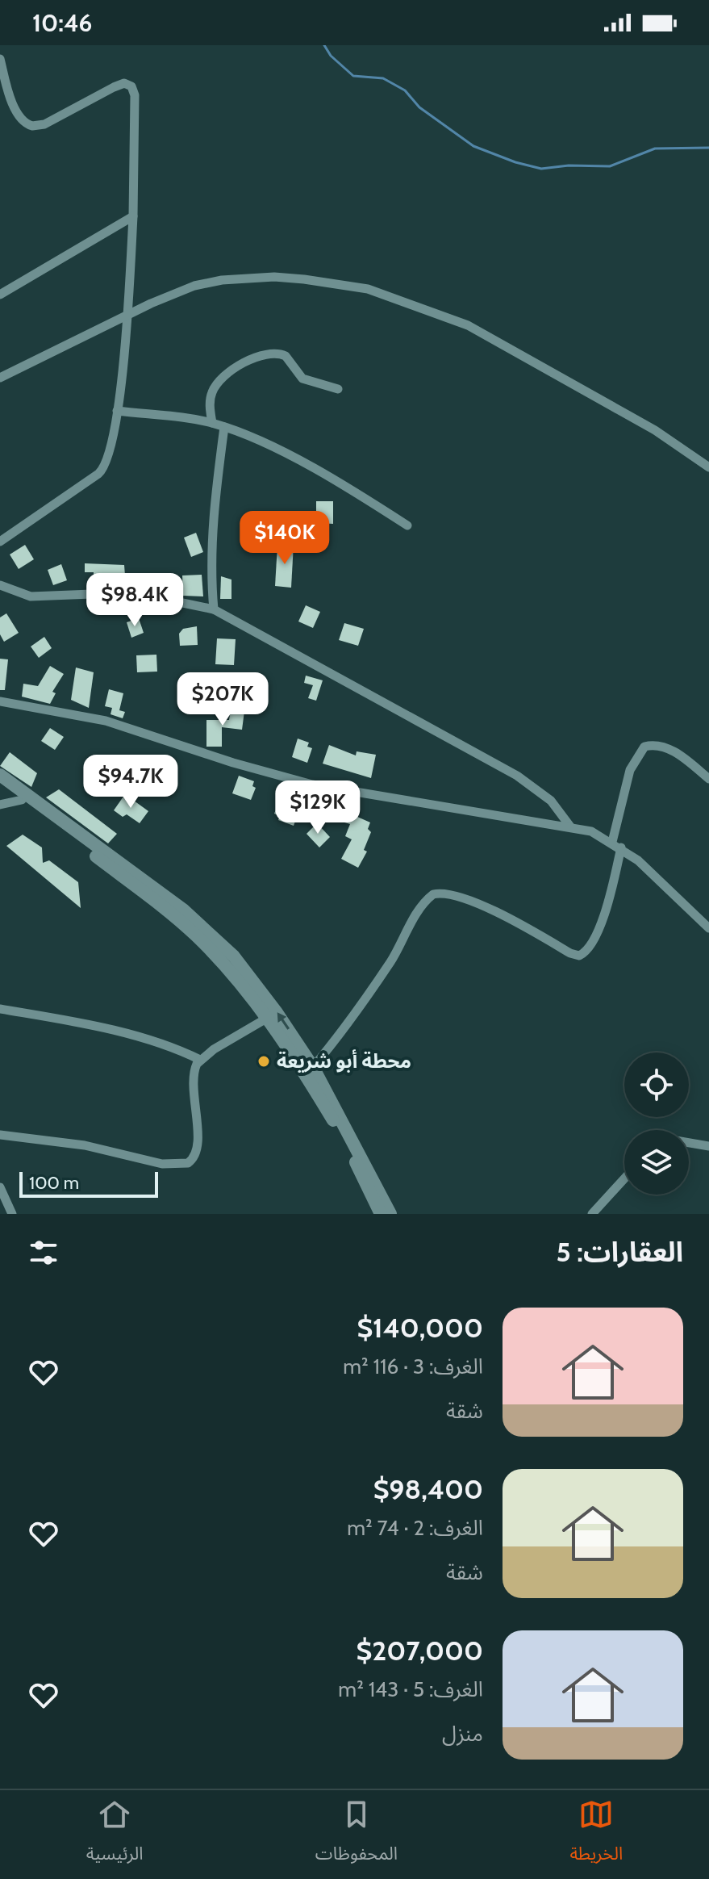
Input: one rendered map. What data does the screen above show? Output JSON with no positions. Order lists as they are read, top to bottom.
{
  "places": ["محطة أبو شريعة"],
  "scale_bar": "100 m",
  "page": {
    "status": "10:46",
    "price": [
      "$140K",
      "$98.4K",
      "$207K",
      "$94.7K",
      "$129K"
    ],
    "scale": "100 m",
    "heading": "العقارات: 5",
    "list": [
      {
        "name": "$140,000",
        "note": "الغرف: 3 · 116 m² · شقة"
      },
      {
        "name": "$98,400",
        "note": "الغرف: 2 · 74 m² · شقة"
      },
      {
        "name": "$207,000",
        "note": "الغرف: 5 · 143 m² · منزل"
      }
    ],
    "tabs": ["الخريطة", "المحفوظات", "الرئيسية"]
  }
}
